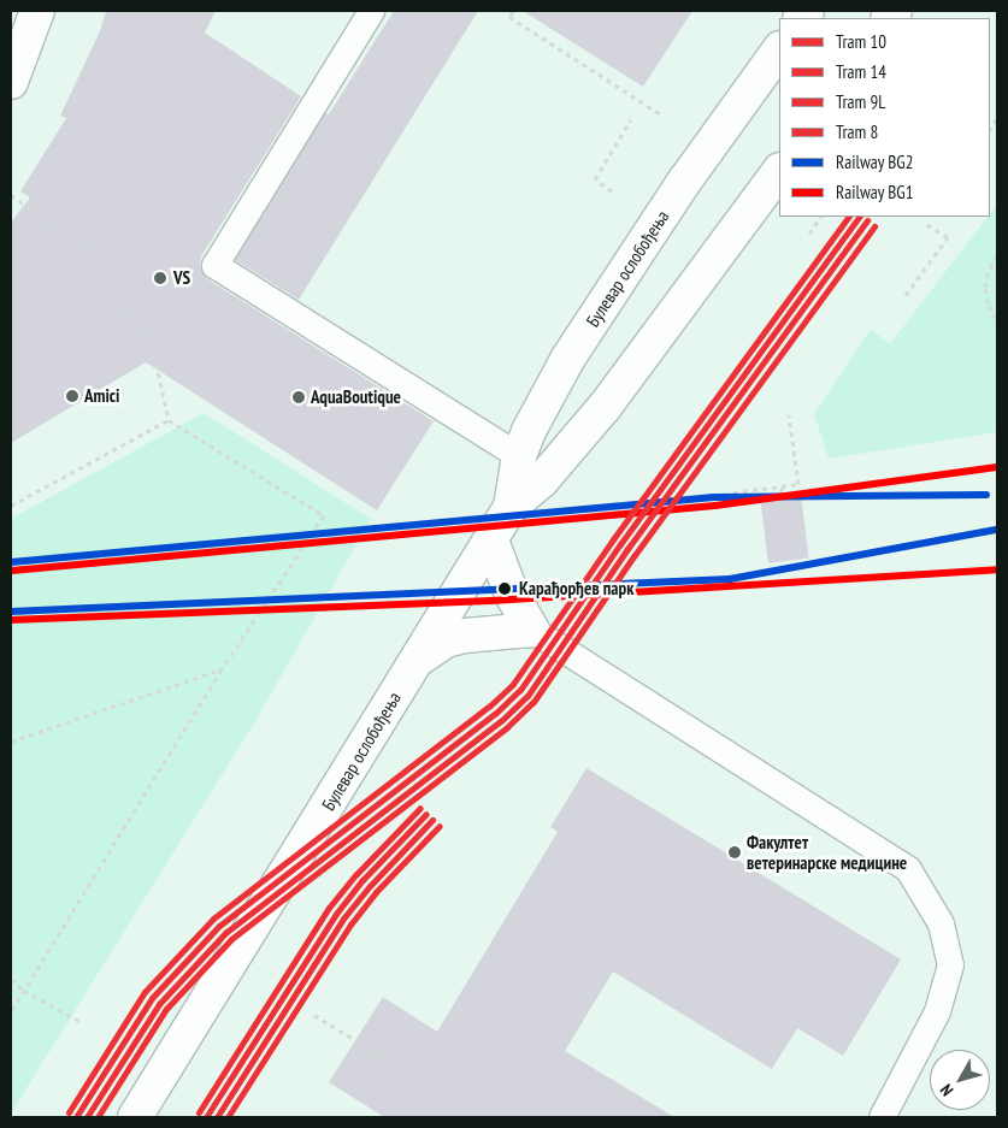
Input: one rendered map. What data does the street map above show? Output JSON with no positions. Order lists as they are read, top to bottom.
{
  "streets": {
    "main road": ["Булевар ослобођења"]
  },
  "places": [
    "VS",
    "Amici",
    "AquaBoutique",
    "Карађорђев парк",
    "Факултет ветеринарске медицине"
  ],
  "lines": [
    "tram line 10",
    "tram line 9L",
    "tram line 14",
    "tram line 8",
    "rail line BG1",
    "rail line BG2"
  ],
  "legend": [
    "Tram 10",
    "Tram 14",
    "Tram 9L",
    "Tram 8",
    "Railway BG2",
    "Railway BG1"
  ],
  "north": "bottom left"
}
